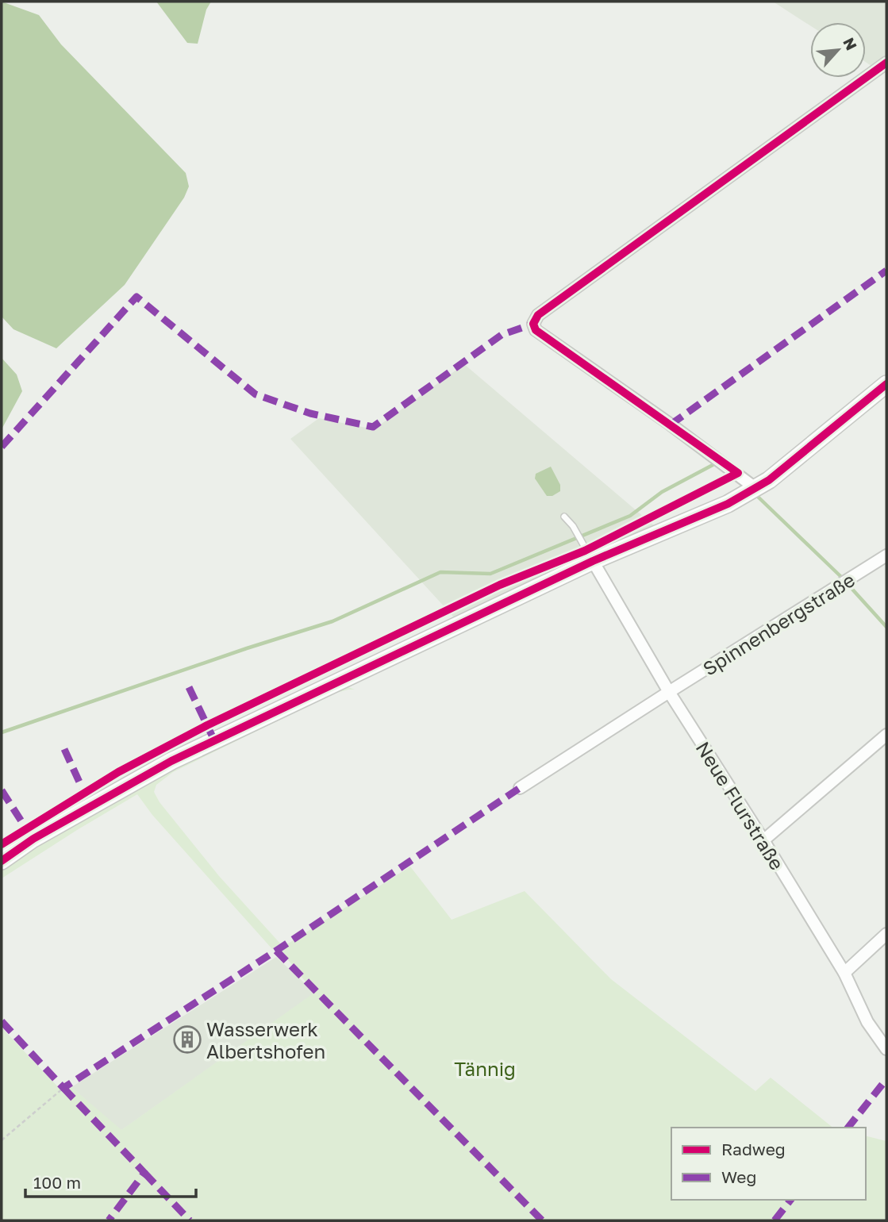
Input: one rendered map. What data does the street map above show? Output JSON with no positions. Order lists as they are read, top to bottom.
{
  "streets": {
    "street": ["Spinnenbergstraße", "Neue Flurstraße"]
  },
  "crossings": [
    ["Spinnenbergstraße", "Neue Flurstraße"]
  ],
  "parks": ["Tännig"],
  "places": {
    "building": ["Wasserwerk Albertshofen"]
  },
  "legend": ["Radweg", "Weg"],
  "scale_bar": "100 m",
  "north": "top right"
}
